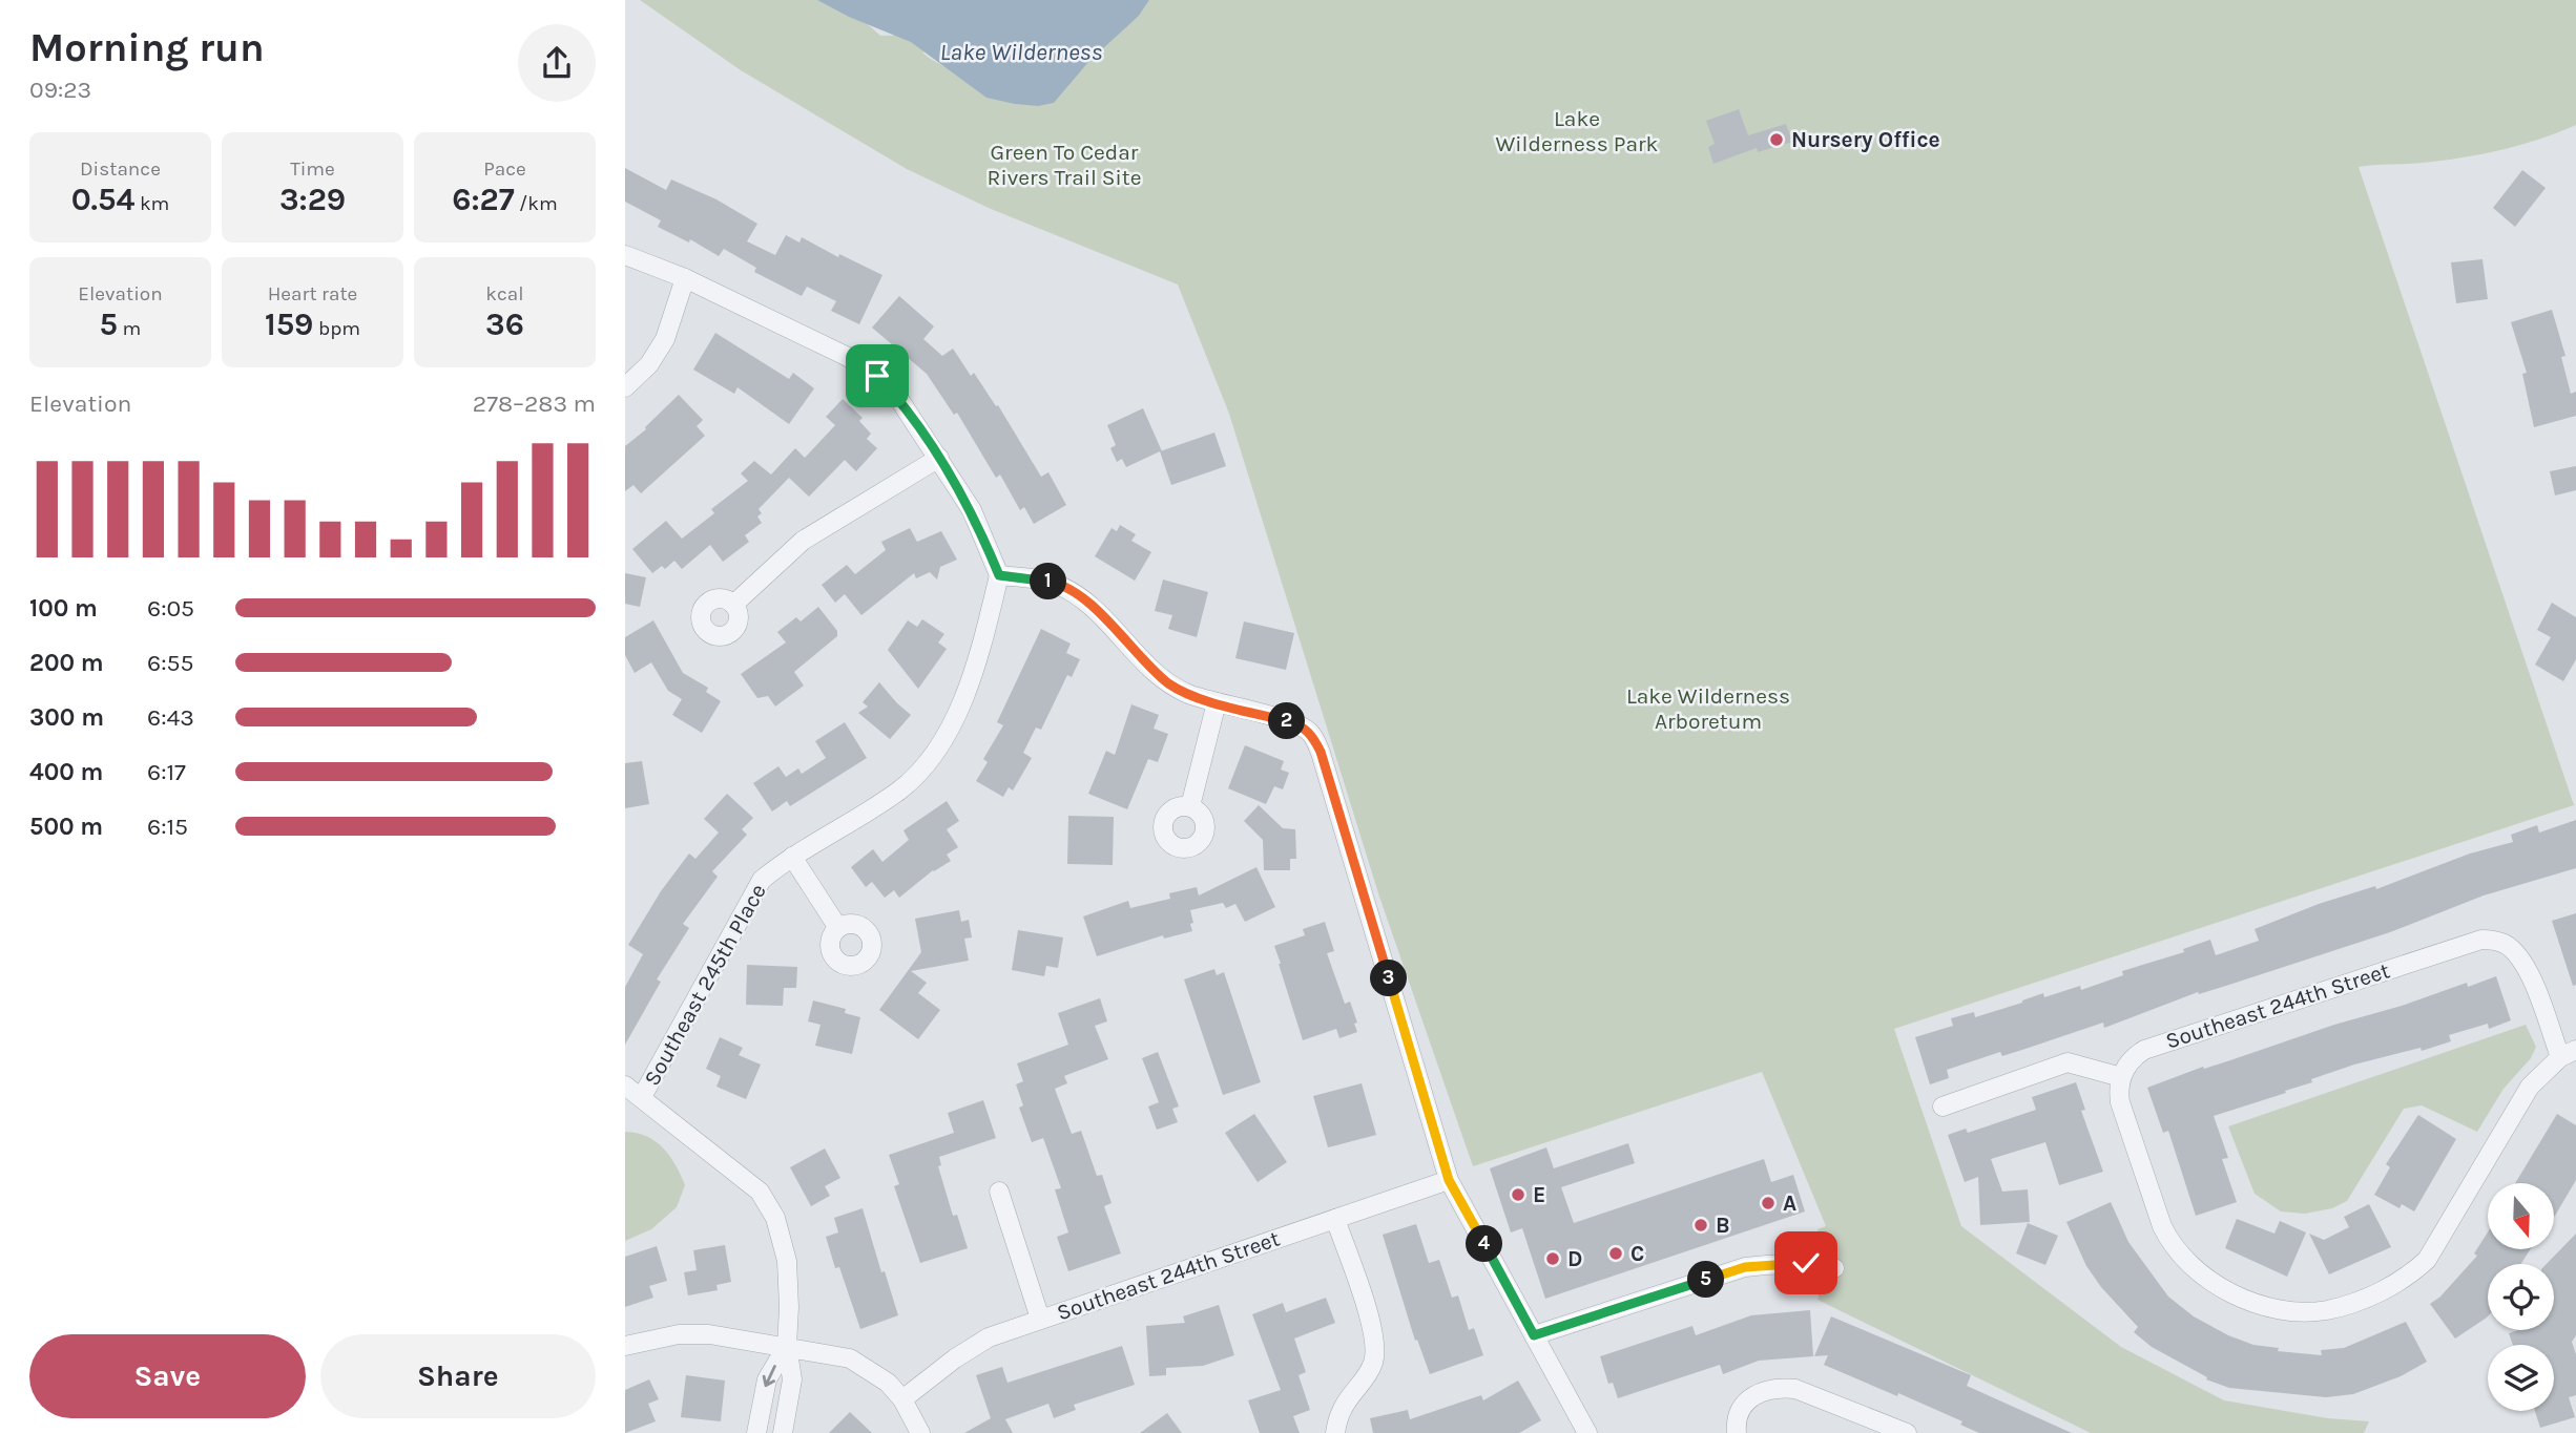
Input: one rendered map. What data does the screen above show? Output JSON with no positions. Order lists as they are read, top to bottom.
{
  "streets": {
    "street": ["Southeast 245th Place", "Southeast 244th Street"]
  },
  "water": ["Lake Wilderness"],
  "parks": ["Lake Wilderness Park", "Green To Cedar Rivers Trail Site", "Lake Wilderness Arboretum"],
  "places": [
    "Nursery Office",
    "E",
    "A",
    "B",
    "C",
    "D"
  ],
  "north": "bottom",
  "page": {
    "heading": ["Morning run", "09:23"],
    "stats": [
      ["Distance", "0.54 km"],
      ["Time", "3:29"],
      ["Pace", "6:27 /km"],
      ["Elevation", "5 m"],
      ["Heart rate", "159 bpm"],
      ["kcal", "36"]
    ],
    "chart": ["Elevation", "278–283 m"],
    "pins": [
      "1",
      "2",
      "3",
      "4",
      "5"
    ],
    "list": [
      {
        "name": "100 m",
        "note": "6:05"
      },
      {
        "name": "200 m",
        "note": "6:55"
      },
      {
        "name": "300 m",
        "note": "6:43"
      },
      {
        "name": "400 m",
        "note": "6:17"
      },
      {
        "name": "500 m",
        "note": "6:15"
      }
    ],
    "buttons": ["Save", "Share"]
  }
}
